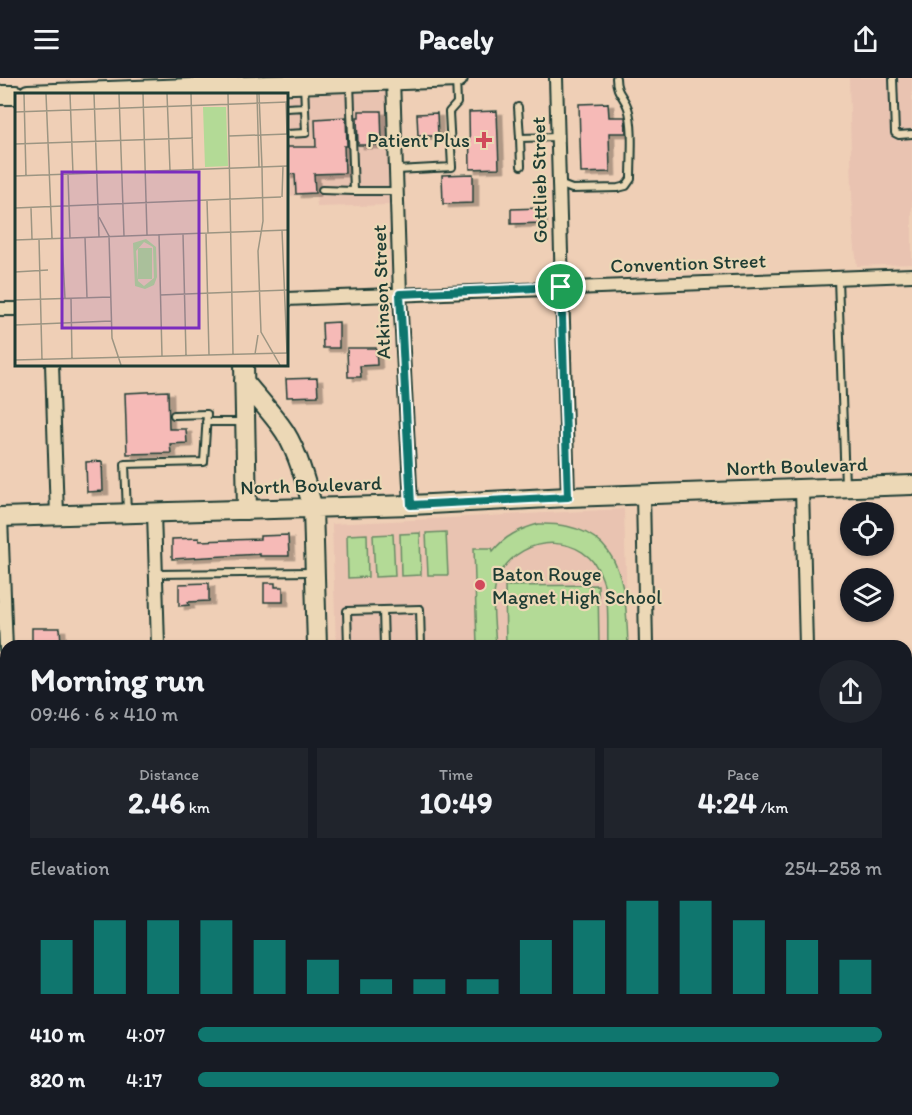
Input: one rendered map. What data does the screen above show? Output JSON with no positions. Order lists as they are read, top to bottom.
{
  "streets": {
    "street": [
      "Gottlieb Street",
      "Convention Street",
      "Atkinson Street",
      "North Boulevard"
    ]
  },
  "crossings": [
    ["Gottlieb Street", "Convention Street"],
    ["Gottlieb Street", "North Boulevard"],
    ["Convention Street", "Atkinson Street"],
    ["Atkinson Street", "North Boulevard"]
  ],
  "places": {
    "health": ["Patient Plus"],
    "other": ["Baton Rouge Magnet High School"]
  },
  "page": {
    "header": "Pacely",
    "heading": ["Morning run", "09:46 · 6 × 410 m"],
    "stats": [
      ["Distance", "2.46 km"],
      ["Time", "10:49"],
      ["Pace", "4:24 /km"]
    ],
    "chart": ["Elevation", "254–258 m"],
    "list": [
      {
        "name": "410 m",
        "note": "4:07"
      },
      {
        "name": "820 m",
        "note": "4:17"
      }
    ]
  }
}
